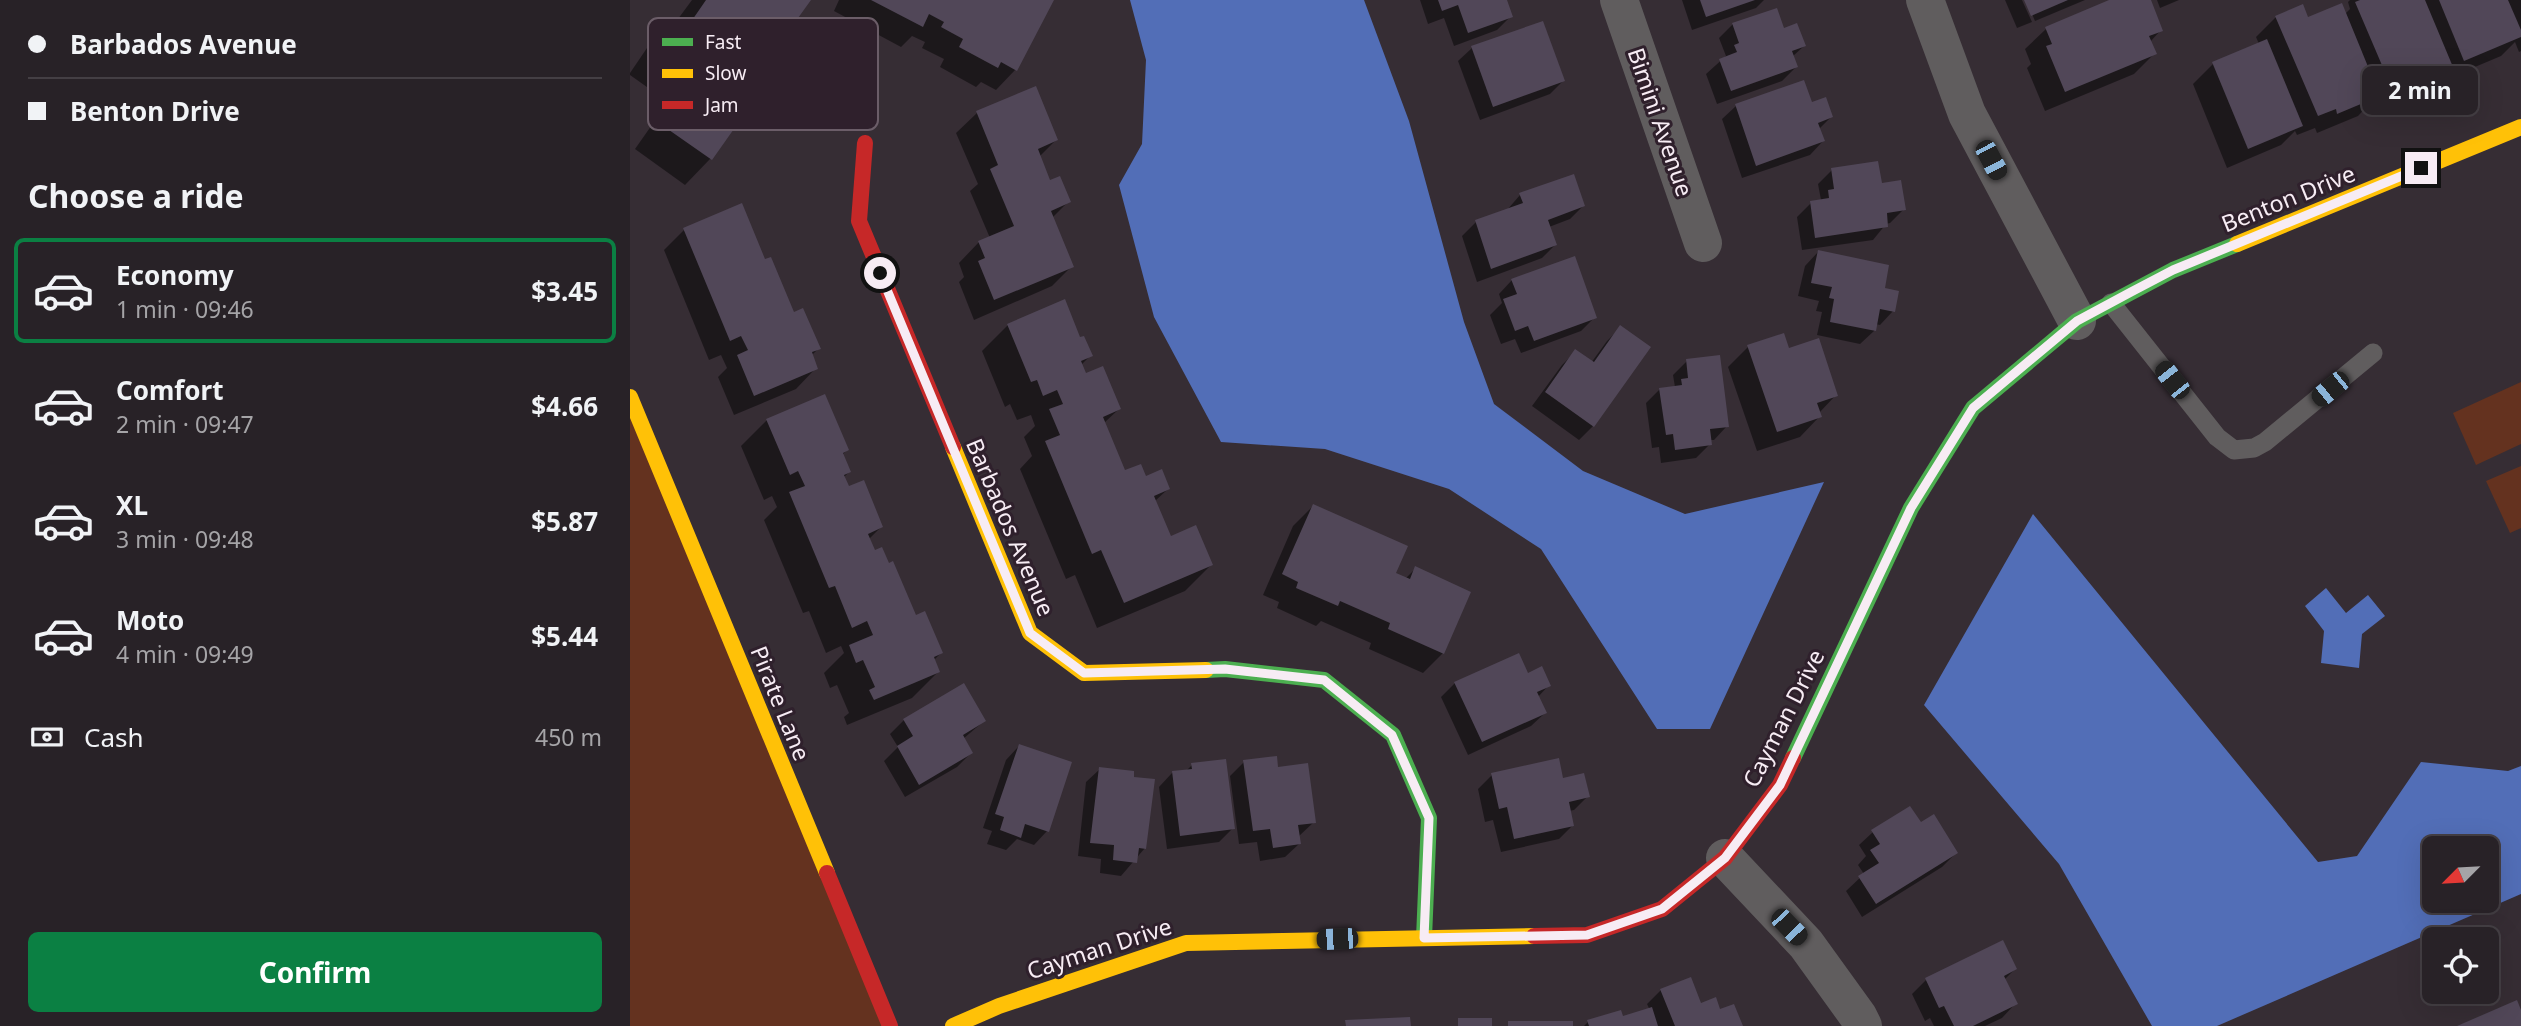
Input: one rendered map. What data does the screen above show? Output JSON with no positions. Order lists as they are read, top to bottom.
{
  "streets": {
    "street": [
      "Bimini Avenue",
      "Benton Drive",
      "Barbados Avenue",
      "Pirate Lane",
      "Cayman Drive"
    ]
  },
  "crossings": [
    ["Benton Drive", "Cayman Drive"],
    ["Barbados Avenue", "Cayman Drive"]
  ],
  "legend": ["Fast", "Slow", "Jam"],
  "north": "bottom left",
  "page": {
    "banner": ["Barbados Avenue", "Benton Drive"],
    "bubble": "2 min",
    "heading": "Choose a ride",
    "list": [
      {
        "name": "Economy",
        "note": "1 min · 09:46",
        "value": "$3.45"
      },
      {
        "name": "Comfort",
        "note": "2 min · 09:47",
        "value": "$4.66"
      },
      {
        "name": "XL",
        "note": "3 min · 09:48",
        "value": "$5.87"
      },
      {
        "name": "Moto",
        "note": "4 min · 09:49",
        "value": "$5.44"
      }
    ],
    "pay": ["Cash", "450 m"],
    "buttons": "Confirm"
  }
}
